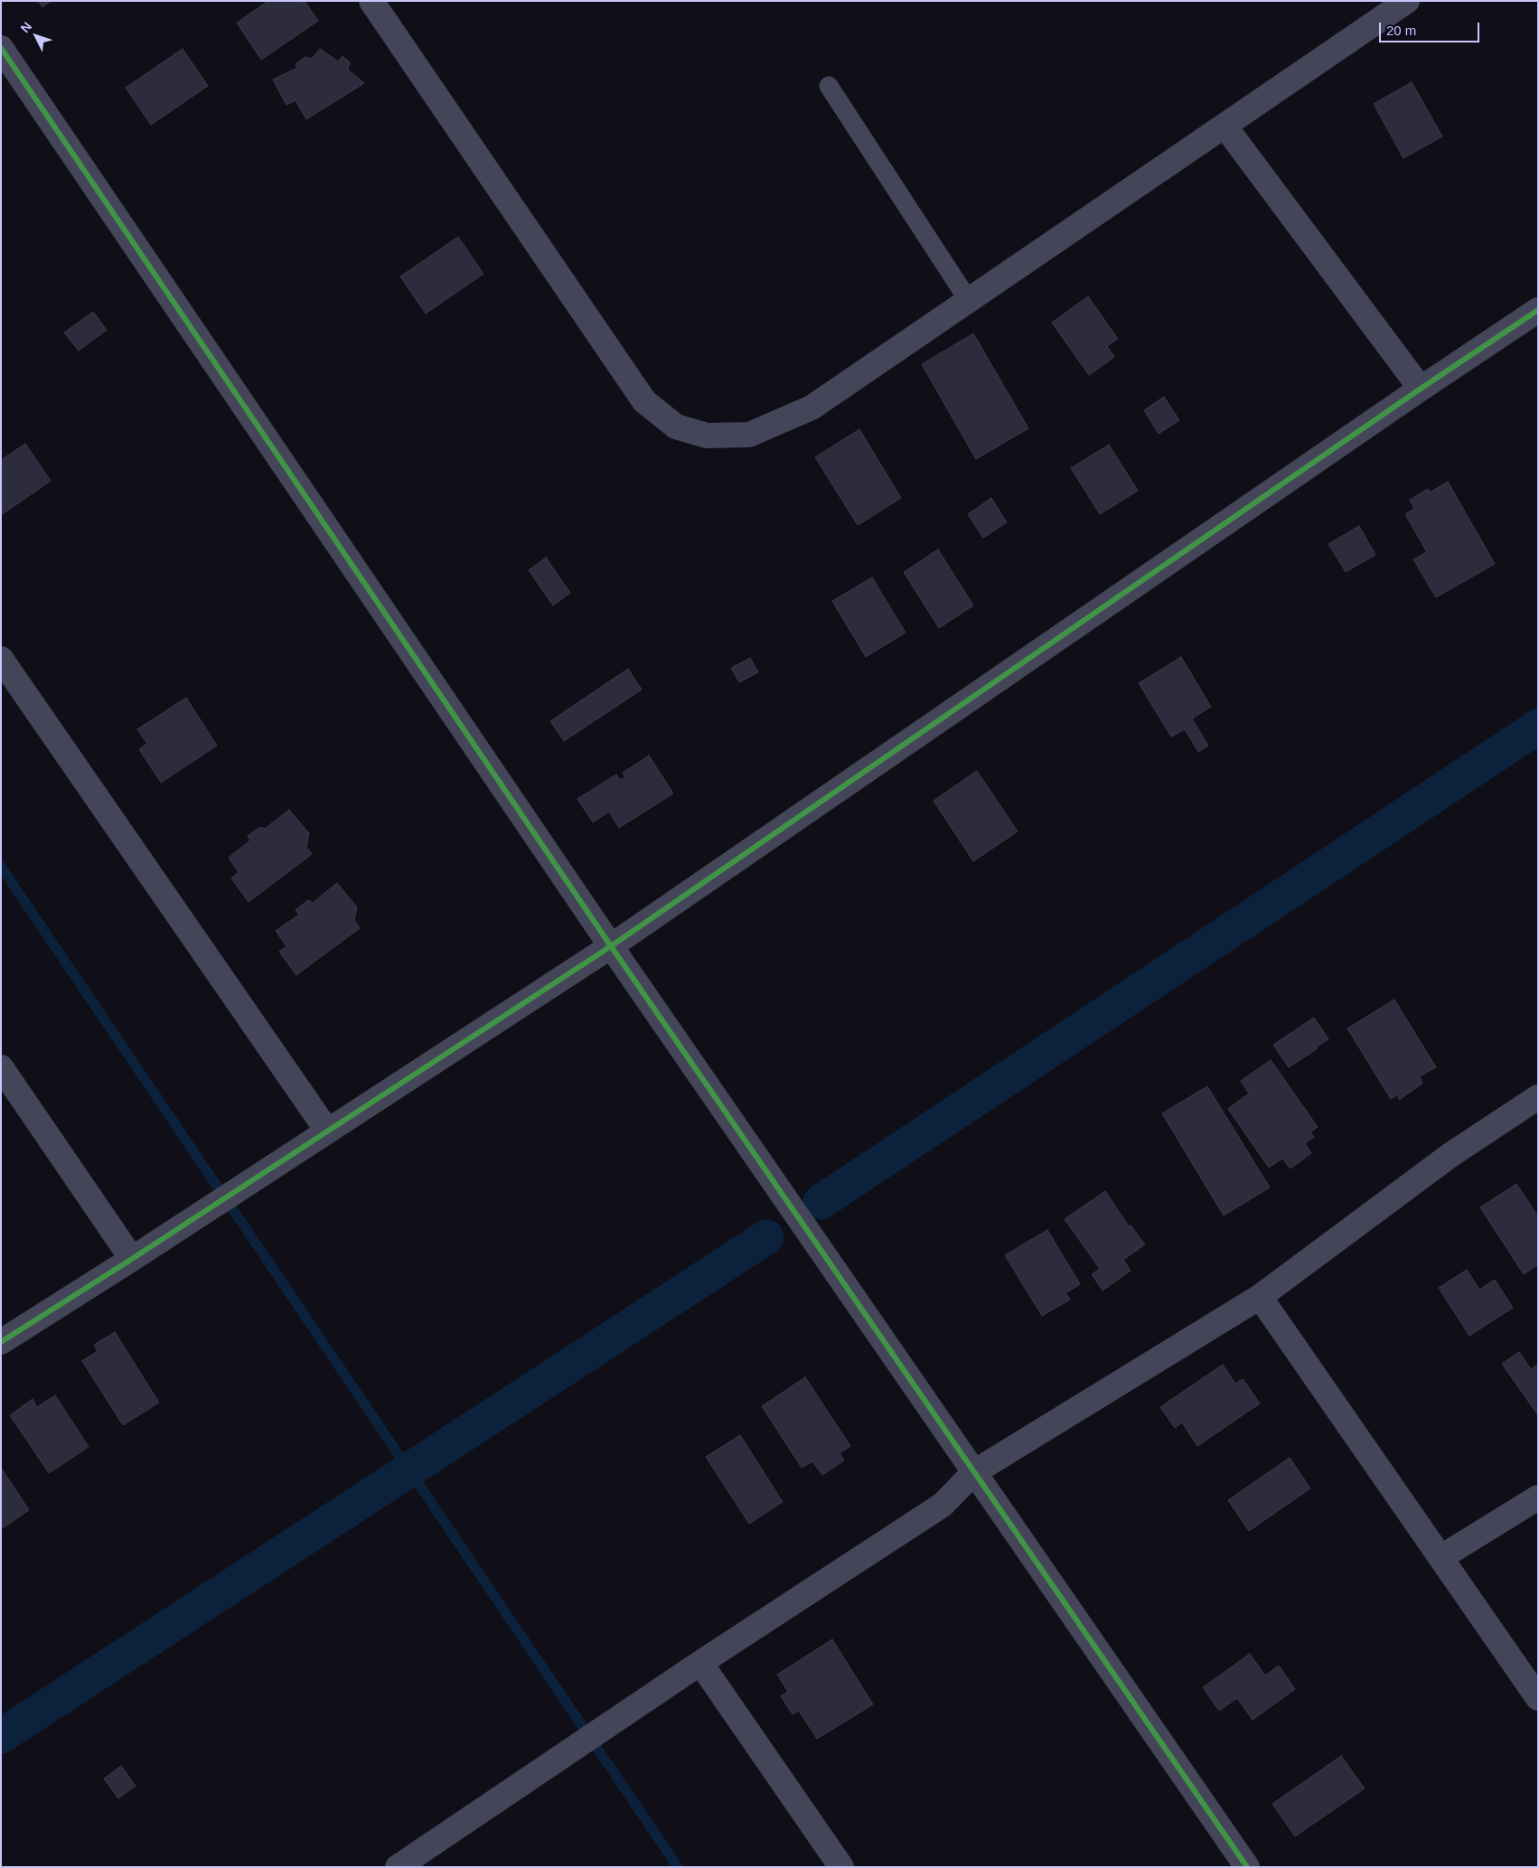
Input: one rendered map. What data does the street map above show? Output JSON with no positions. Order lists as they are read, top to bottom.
{
  "scale_bar": "20 m",
  "north": "top left"
}
